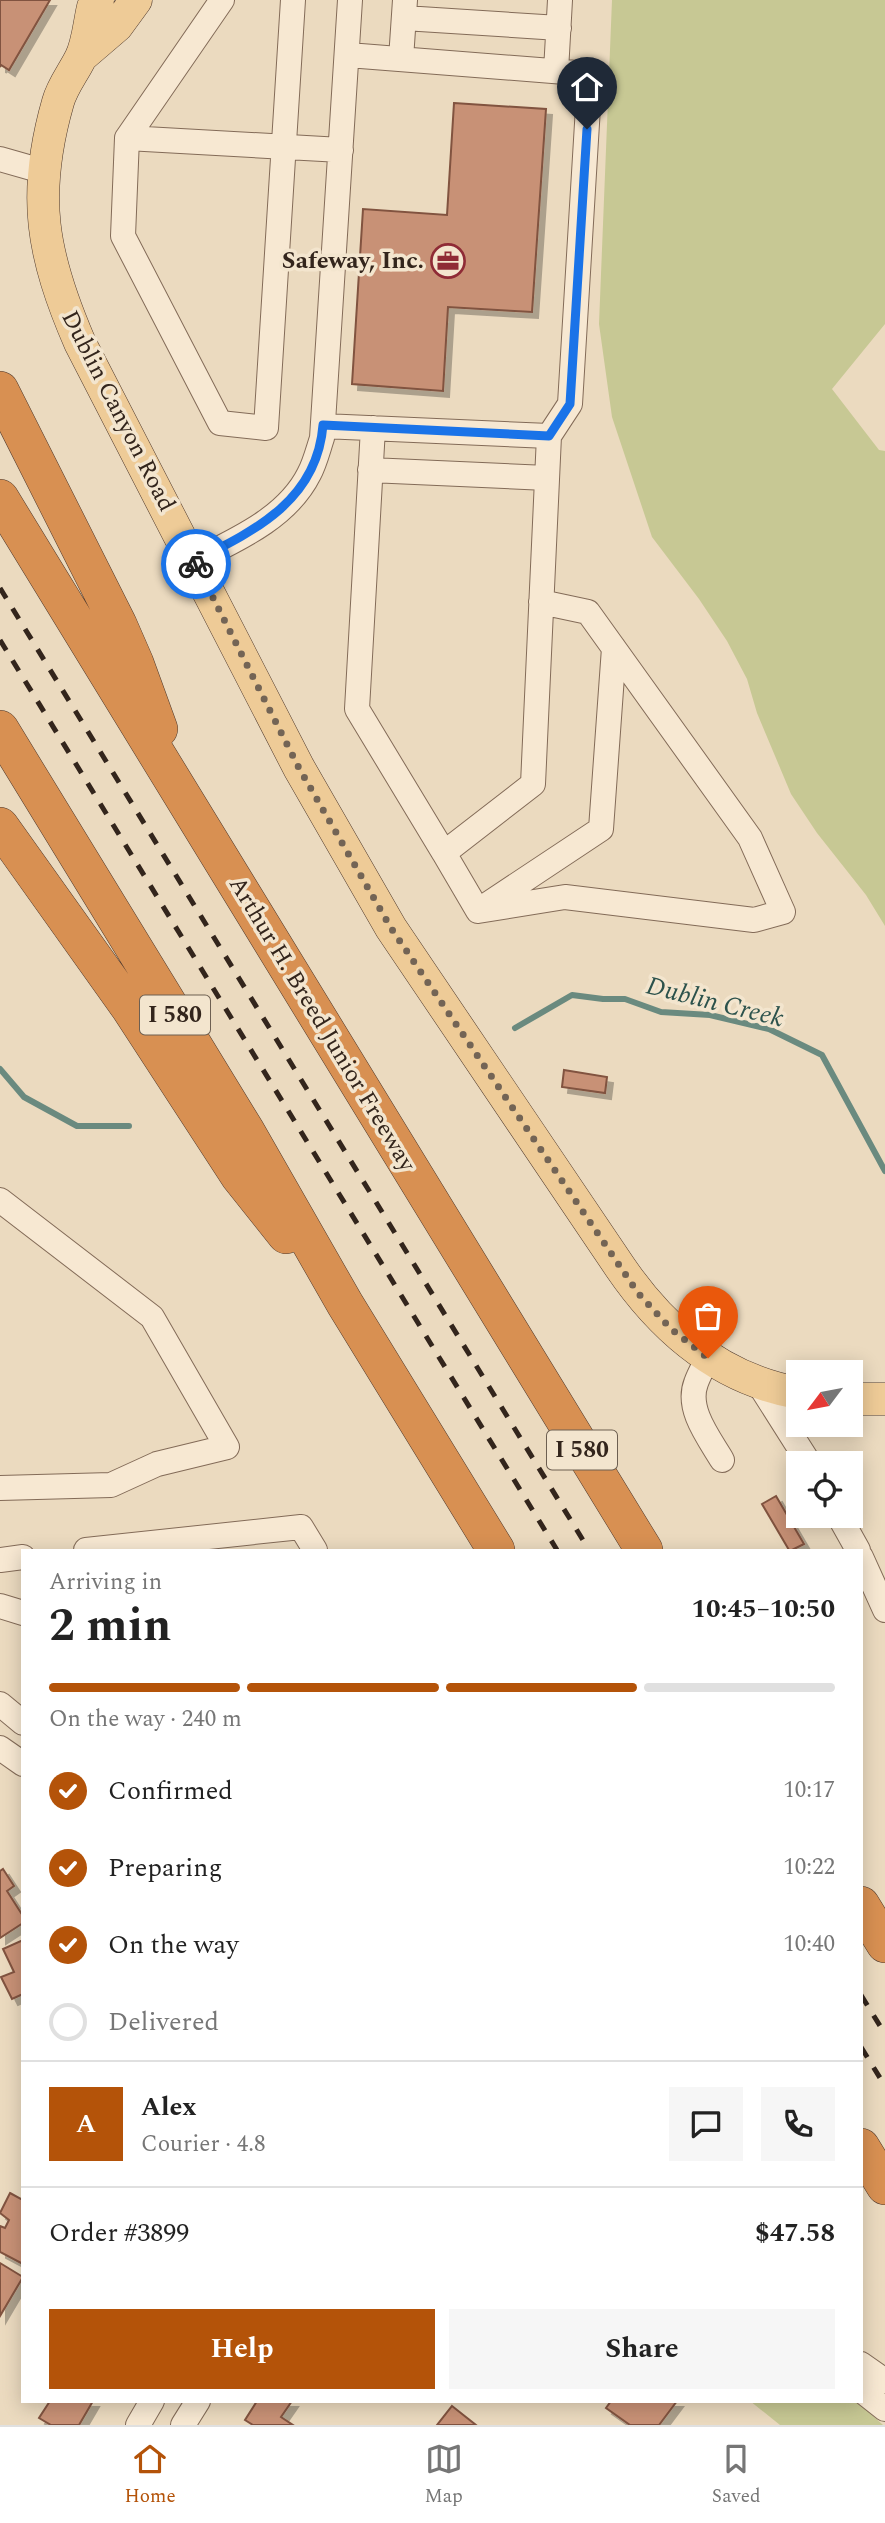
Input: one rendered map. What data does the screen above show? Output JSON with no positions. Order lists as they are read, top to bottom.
{
  "streets": {
    "highway": ["I 580", "Arthur H. Breed Junior Freeway"],
    "main road": ["Dublin Canyon Road"]
  },
  "water": ["Dublin Creek"],
  "places": {
    "office": ["Safeway, Inc."]
  },
  "north": "bottom left",
  "page": {
    "heading": ["2 min", "Arriving in", "10:45–10:50"],
    "panel": [
      "Alex",
      "Courier · 4.8",
      "Order #3899",
      "$47.58"
    ],
    "bar": "On the way · 240 m",
    "list": [
      ["Confirmed", "10:17"],
      ["Preparing", "10:22"],
      ["On the way", "10:40"],
      "Delivered"
    ],
    "round": "A",
    "buttons": ["Help", "Share"],
    "tabs": ["Home", "Map", "Saved"]
  }
}
